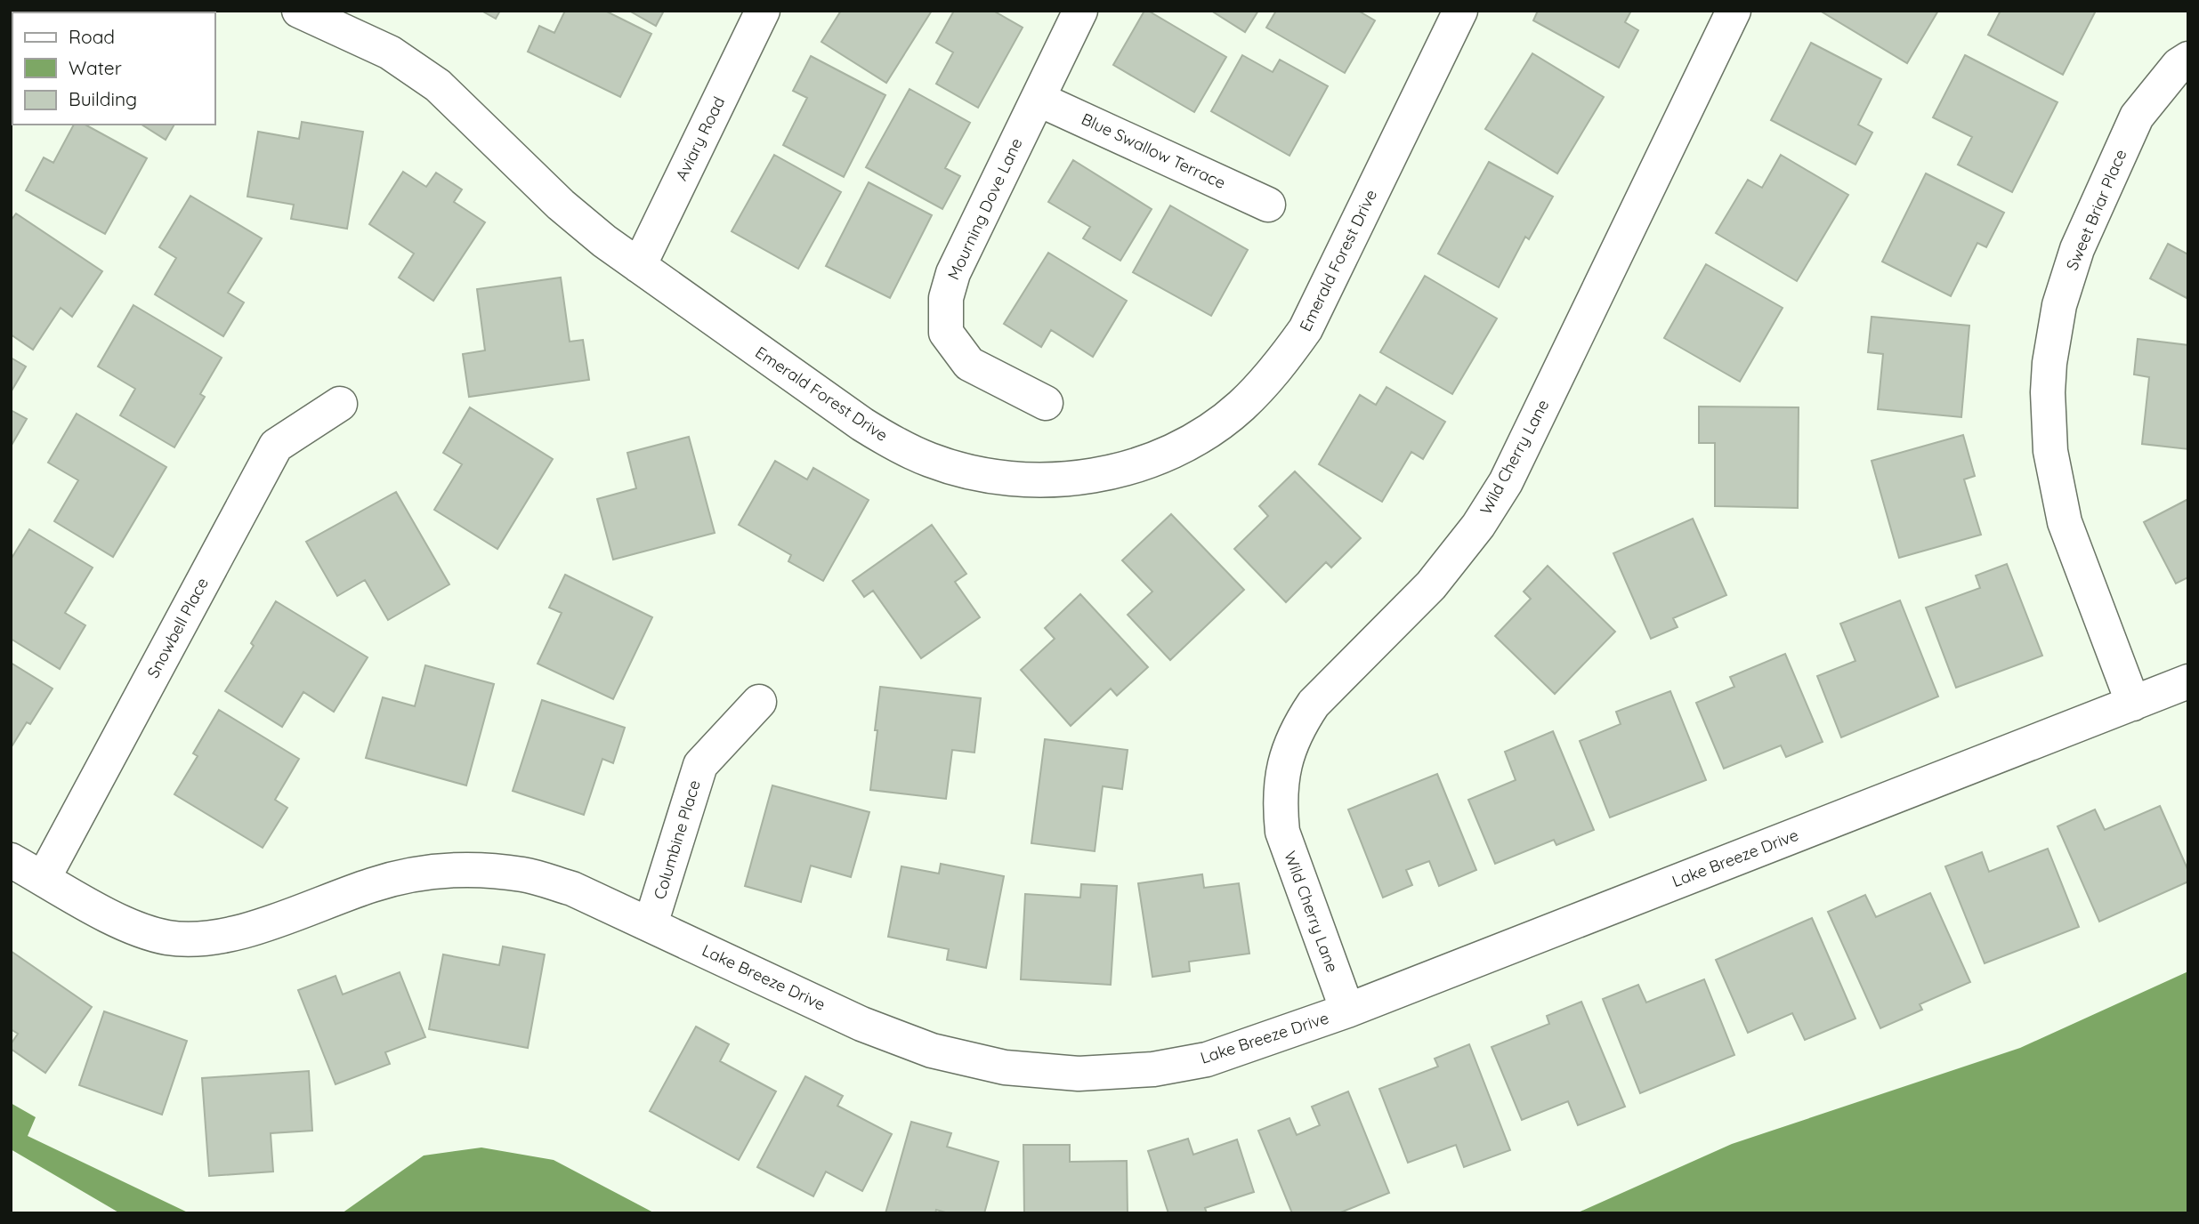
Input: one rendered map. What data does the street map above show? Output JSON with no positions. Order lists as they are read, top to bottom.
{
  "streets": {
    "street": [
      "Aviary Road",
      "Blue Swallow Terrace",
      "Mourning Dove Lane",
      "Sweet Briar Place",
      "Emerald Forest Drive",
      "Wild Cherry Lane",
      "Snowbell Place",
      "Columbine Place",
      "Lake Breeze Drive"
    ]
  },
  "crossings": [
    ["Aviary Road", "Emerald Forest Drive"],
    ["Blue Swallow Terrace", "Mourning Dove Lane"],
    ["Sweet Briar Place", "Lake Breeze Drive"],
    ["Wild Cherry Lane", "Lake Breeze Drive"],
    ["Snowbell Place", "Lake Breeze Drive"],
    ["Columbine Place", "Lake Breeze Drive"]
  ],
  "legend": ["Road", "Water", "Building"]
}
